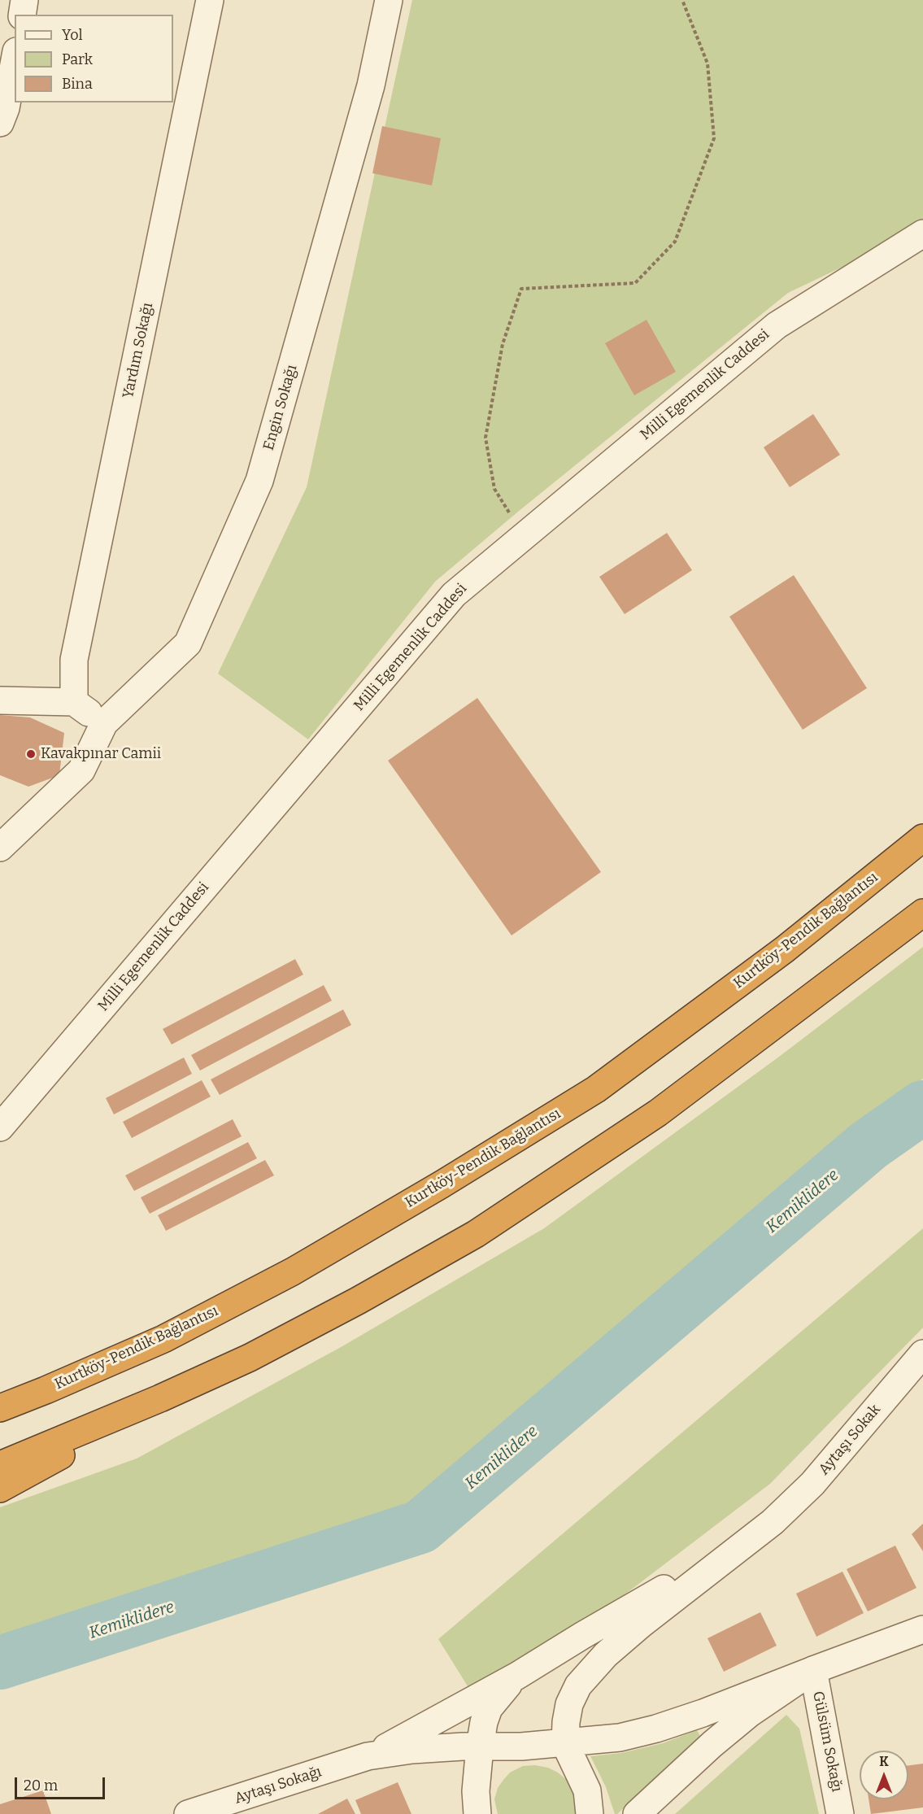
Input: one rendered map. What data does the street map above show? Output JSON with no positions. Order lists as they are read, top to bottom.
{
  "streets": {
    "highway": ["Kurtköy-Pendik Bağlantısı"],
    "street": [
      "Yardım Sokağı",
      "Milli Egemenlik Caddesi",
      "Engin Sokağı",
      "Aytaşı Sokak",
      "Gülsüm Sokağı",
      "Aytaşı Sokağı"
    ]
  },
  "water": ["Kemiklidere"],
  "places": ["Kavakpınar Camii"],
  "legend": ["Yol", "Park", "Bina"],
  "scale_bar": "20 m",
  "north": "top"
}
